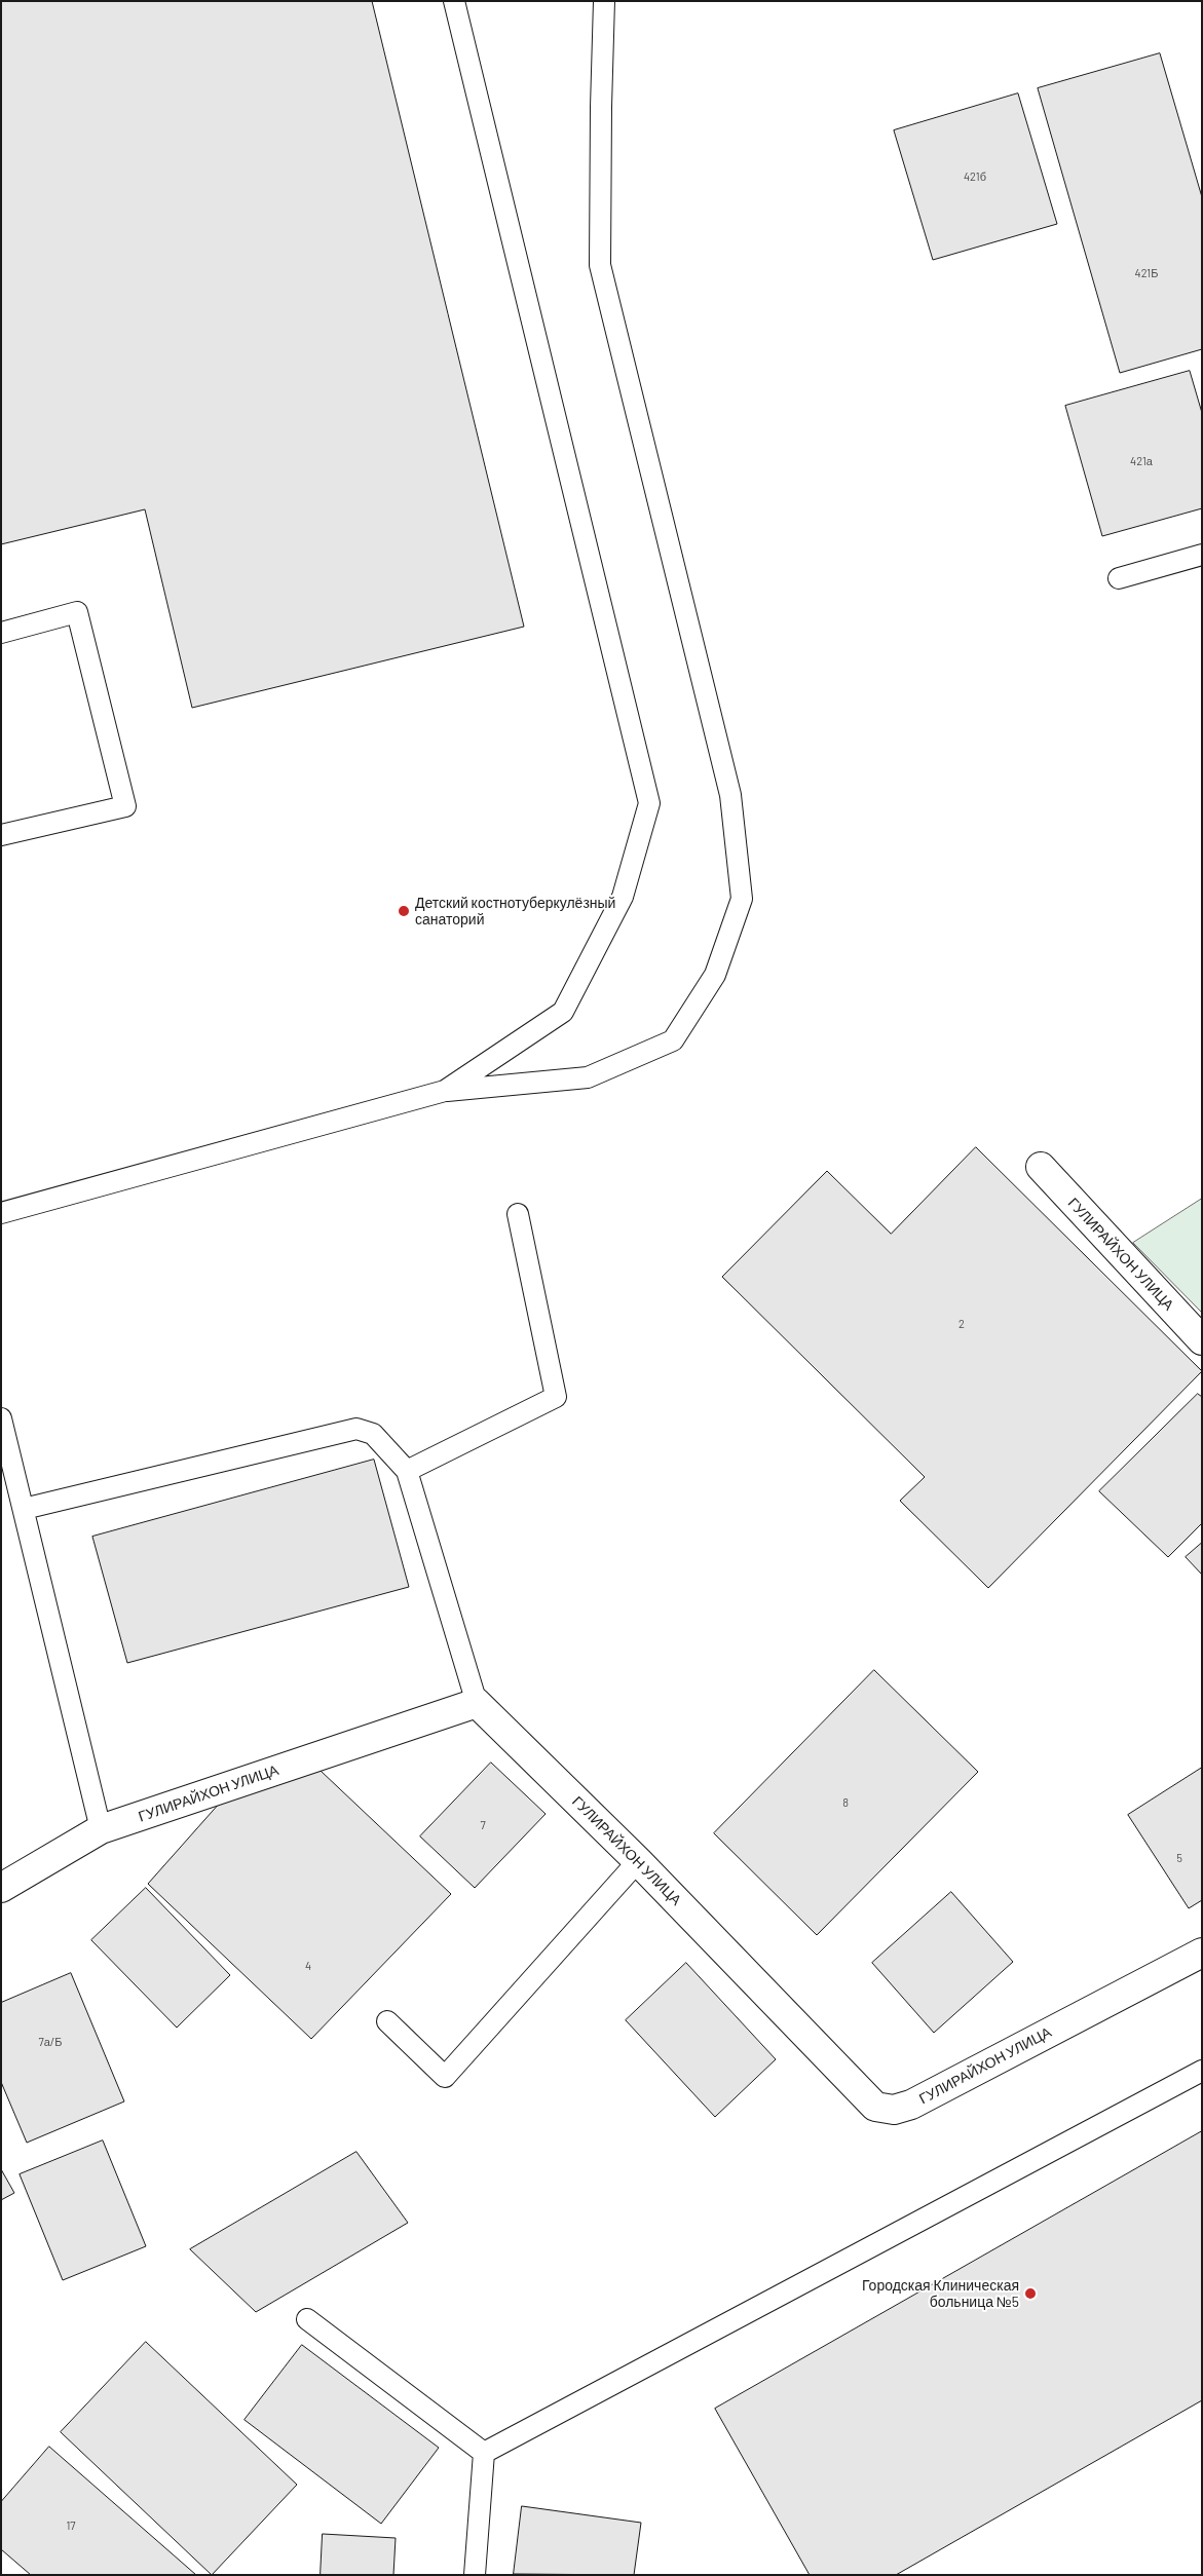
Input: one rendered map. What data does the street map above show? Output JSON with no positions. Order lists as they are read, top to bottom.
{
  "streets": {
    "street": ["ГУЛИРАЙХОН УЛИЦА"]
  },
  "places": ["Детский костнотуберкулёзный санаторий", "Городская Клиническая больница №5"],
  "house_numbers": [
    "421б",
    "421Б",
    "421а",
    "2",
    "8",
    "7",
    "5",
    "4",
    "7а/Б",
    "17"
  ]
}
